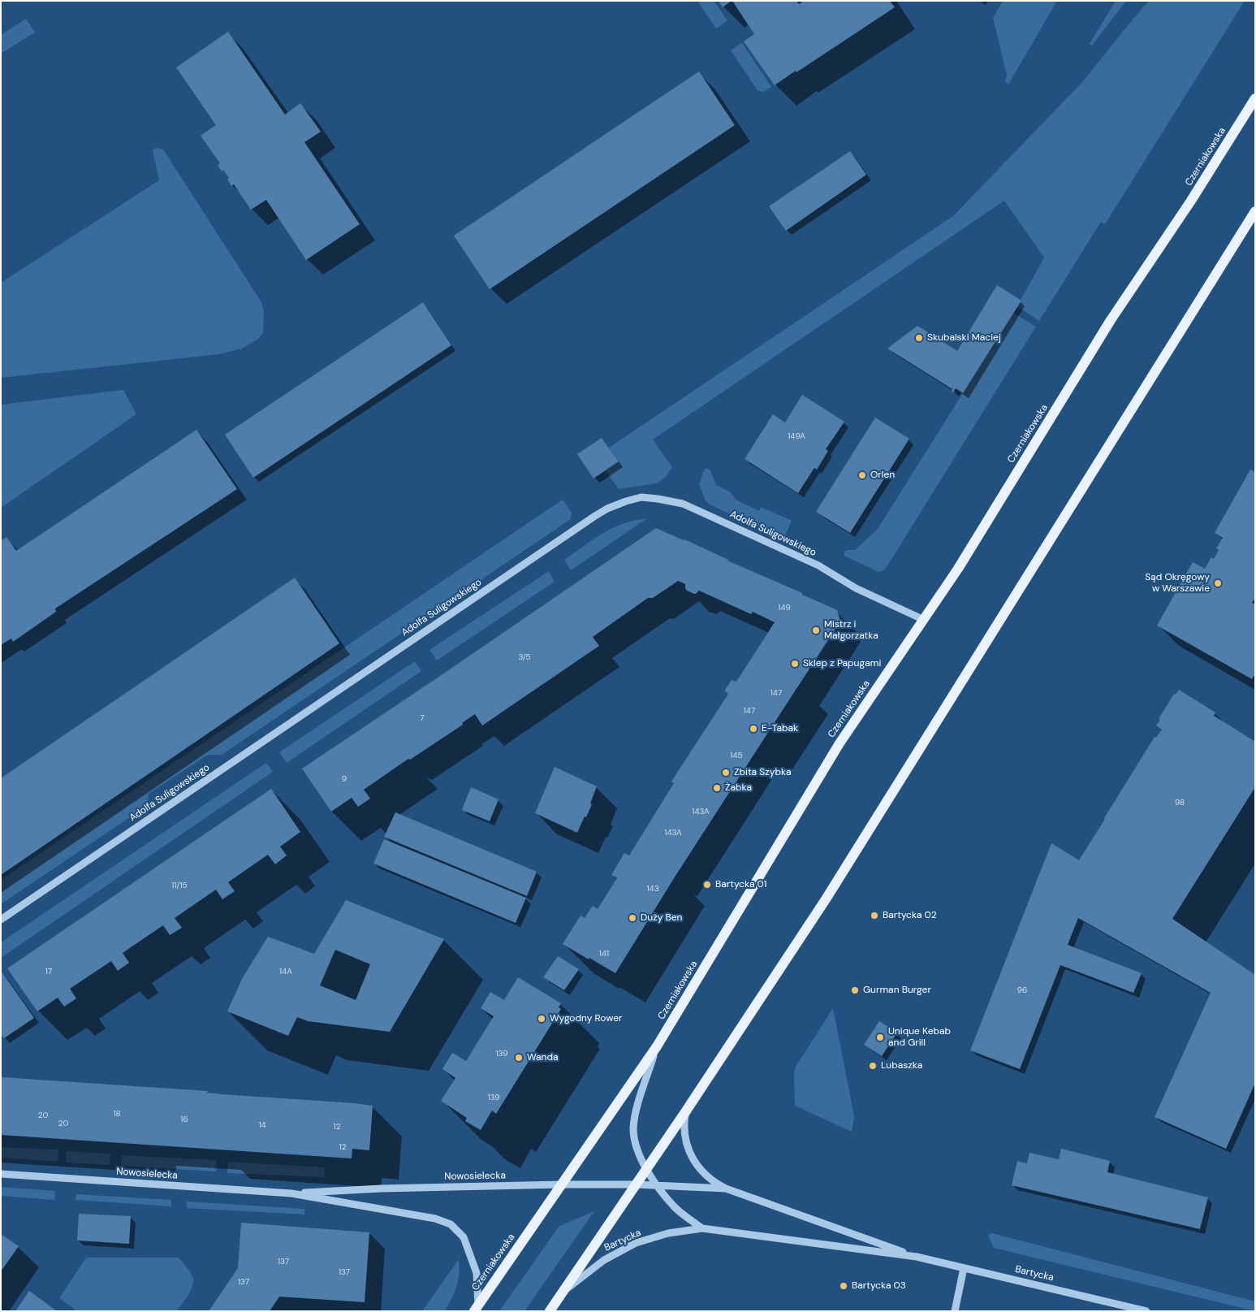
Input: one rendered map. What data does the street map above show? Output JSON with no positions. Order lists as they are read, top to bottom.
{
  "streets": {
    "main road": ["Czerniakowska"],
    "street": ["Adolfa Suligowskiego", "Nowosielecka", "Bartycka"]
  },
  "crossings": [
    ["Czerniakowska", "Adolfa Suligowskiego"],
    ["Czerniakowska", "Nowosielecka"],
    ["Czerniakowska", "Bartycka"],
    ["Nowosielecka", "Bartycka"]
  ],
  "places": [
    "Skubalski Maciej",
    "Orlen",
    "Sąd Okręgowy w Warszawie",
    "Mistrz i Małgorzatka",
    "Sklep z Papugami",
    "E-Tabak",
    "Zbita Szybka",
    "Żabka",
    "Bartycka 01",
    "Bartycka 02",
    "Duży Ben",
    "Gurman Burger",
    "Wygodny Rower",
    "Unique Kebab and Grill",
    "Wanda",
    "Lubaszka",
    "Bartycka 03"
  ],
  "house_numbers": [
    "149A",
    "149",
    "3/5",
    "147",
    "147",
    "7",
    "145",
    "9",
    "98",
    "143A",
    "143A",
    "11/15",
    "143",
    "141",
    "17",
    "14A",
    "96",
    "139",
    "139",
    "18",
    "20",
    "16",
    "20",
    "14",
    "12",
    "12",
    "137",
    "137",
    "137"
  ]
}
